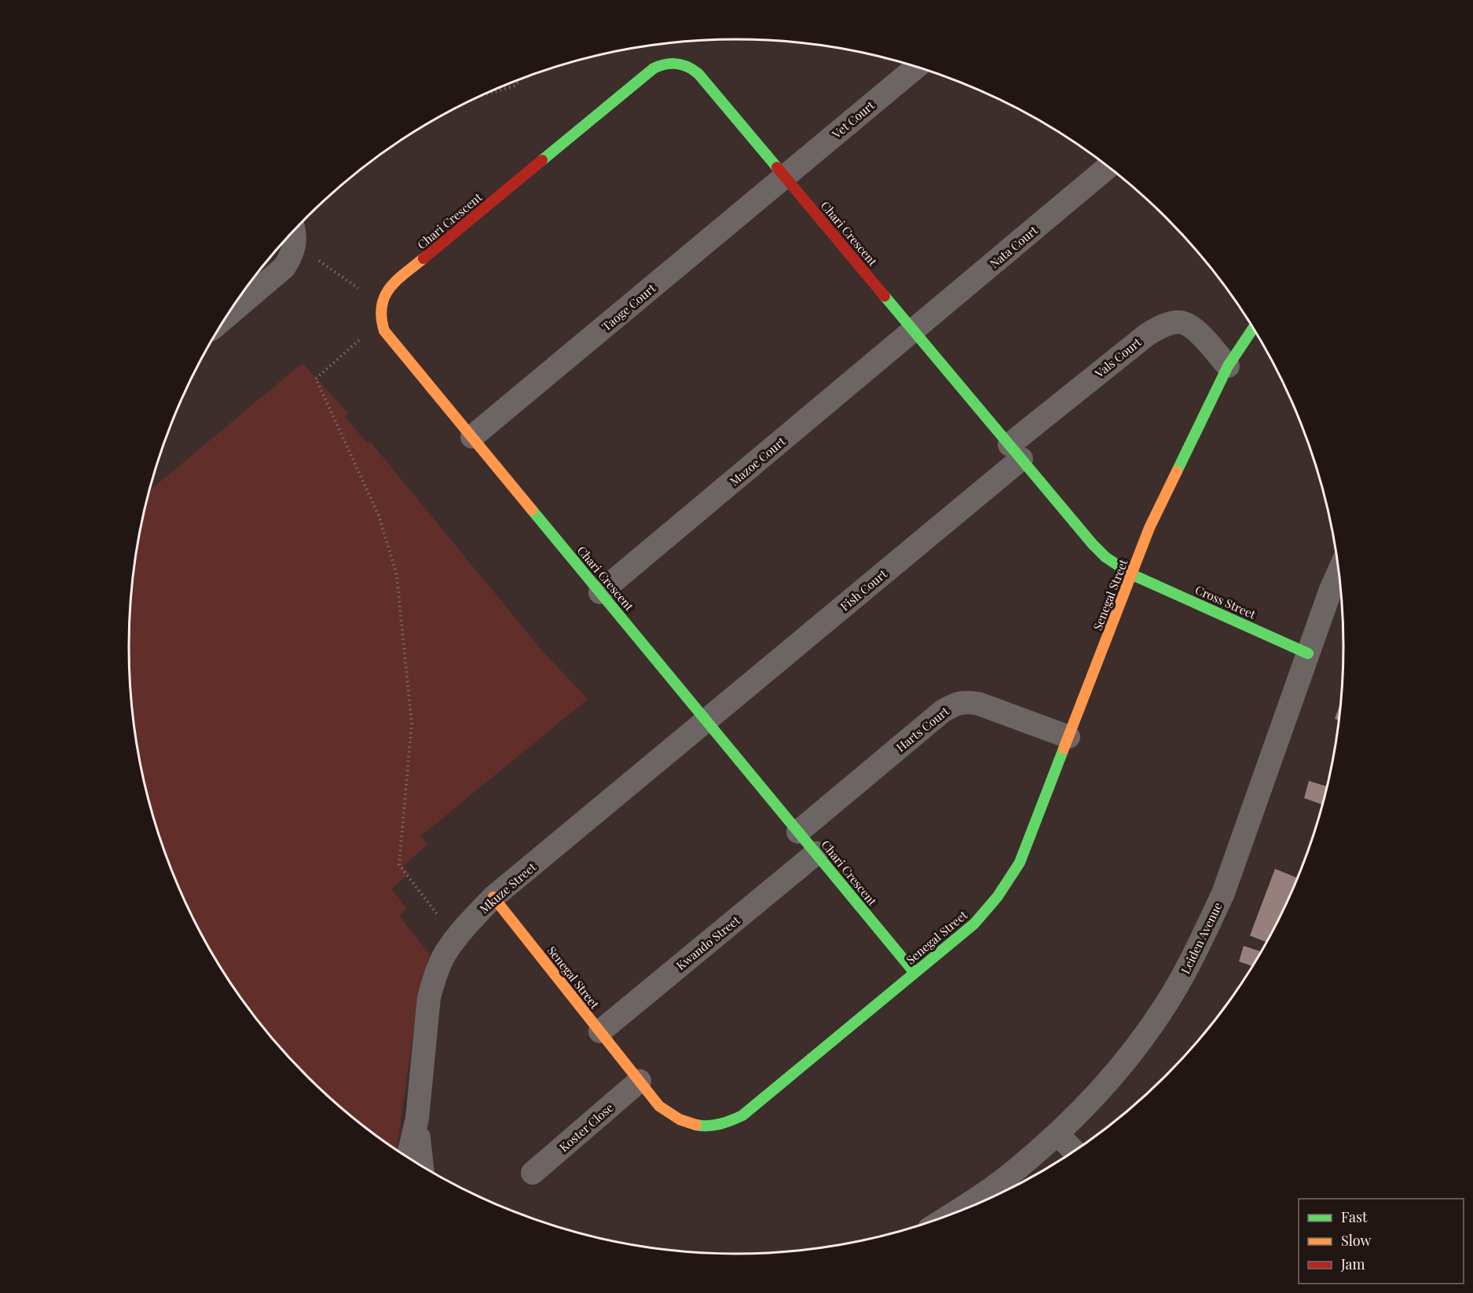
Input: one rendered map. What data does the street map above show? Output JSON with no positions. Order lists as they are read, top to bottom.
{
  "streets": {
    "street": [
      "Vet Court",
      "Chari Crescent",
      "Nata Court",
      "Taoge Court",
      "Vals Court",
      "Mazoe Court",
      "Fish Court",
      "Senegal Street",
      "Cross Street",
      "Harts Court",
      "Mkuze Street",
      "Leiden Avenue",
      "Kwando Street",
      "Koster Close"
    ]
  },
  "crossings": [
    ["Vet Court", "Chari Crescent"],
    ["Vet Court", "Taoge Court"],
    ["Chari Crescent", "Nata Court"],
    ["Chari Crescent", "Taoge Court"],
    ["Chari Crescent", "Vals Court"],
    ["Chari Crescent", "Mazoe Court"],
    ["Chari Crescent", "Fish Court"],
    ["Chari Crescent", "Senegal Street"],
    ["Chari Crescent", "Cross Street"],
    ["Chari Crescent", "Harts Court"],
    ["Chari Crescent", "Mkuze Street"],
    ["Chari Crescent", "Kwando Street"],
    ["Nata Court", "Mazoe Court"],
    ["Vals Court", "Fish Court"],
    ["Vals Court", "Senegal Street"],
    ["Fish Court", "Mkuze Street"],
    ["Senegal Street", "Cross Street"],
    ["Senegal Street", "Harts Court"],
    ["Senegal Street", "Mkuze Street"],
    ["Senegal Street", "Kwando Street"],
    ["Senegal Street", "Koster Close"],
    ["Cross Street", "Leiden Avenue"]
  ],
  "legend": ["Fast", "Slow", "Jam"]
}
